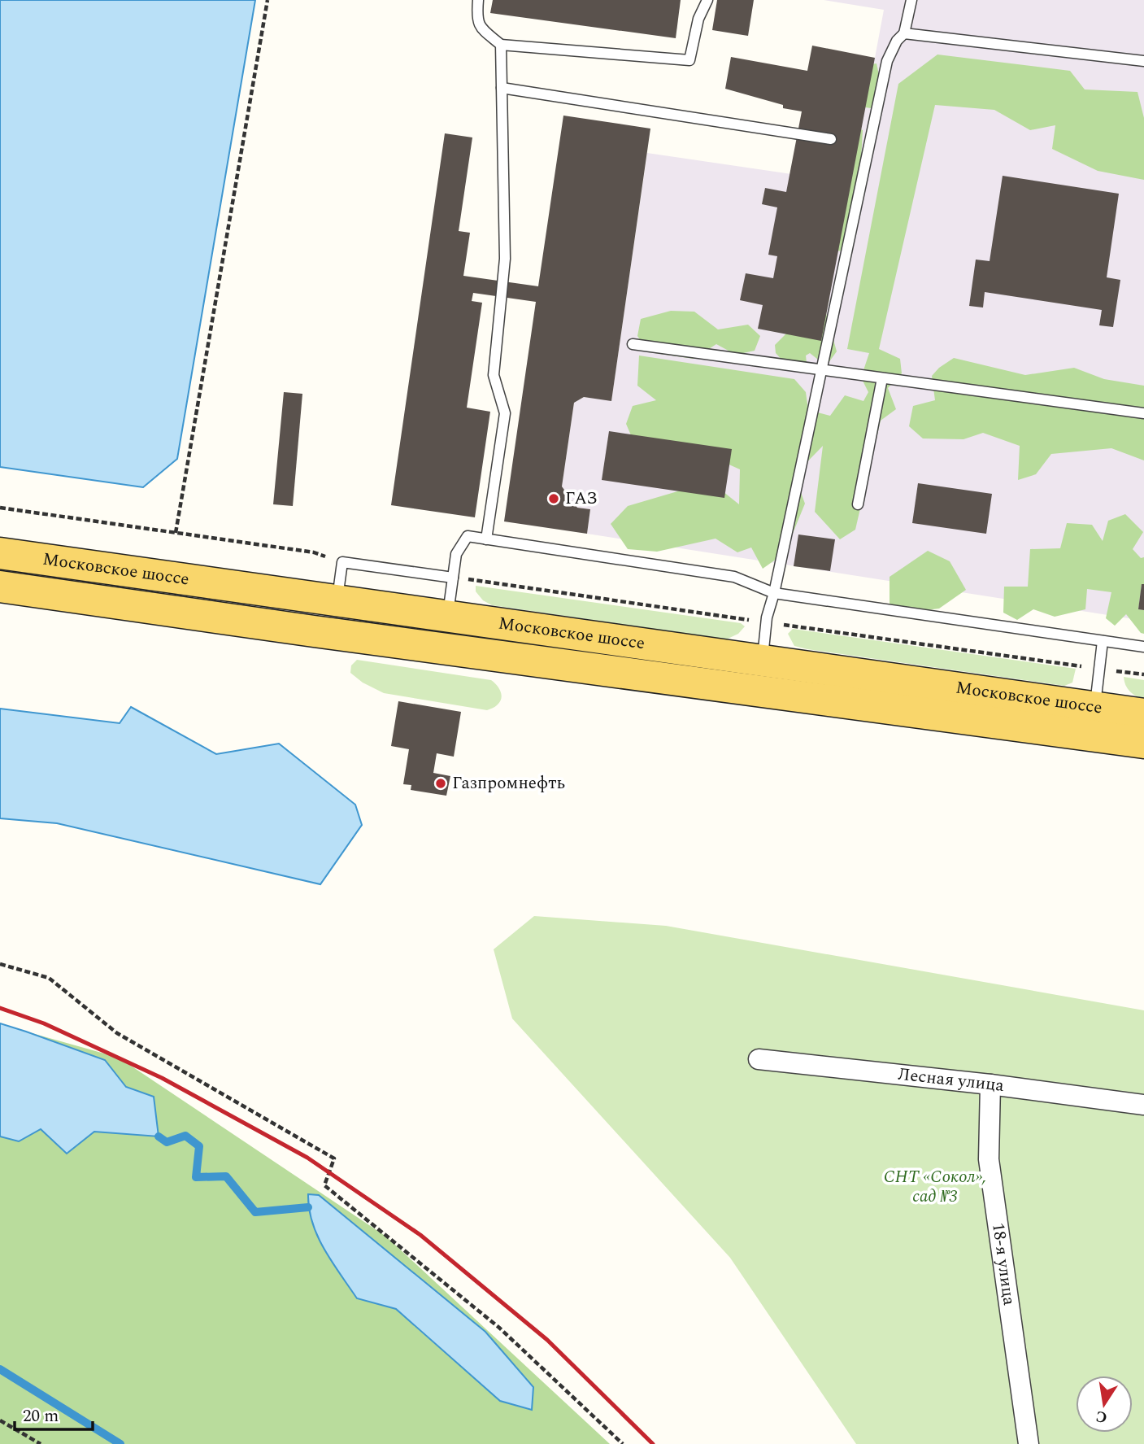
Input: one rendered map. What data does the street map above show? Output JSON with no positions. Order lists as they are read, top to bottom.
{
  "streets": {
    "main road": ["Московское шоссе"],
    "street": ["Лесная улица", "18-я улица"]
  },
  "crossings": [
    ["Лесная улица", "18-я улица"]
  ],
  "parks": ["СНТ «Сокол», сад №3"],
  "places": ["ГАЗ", "Газпромнефть"],
  "scale_bar": "20 m",
  "north": "bottom"
}
